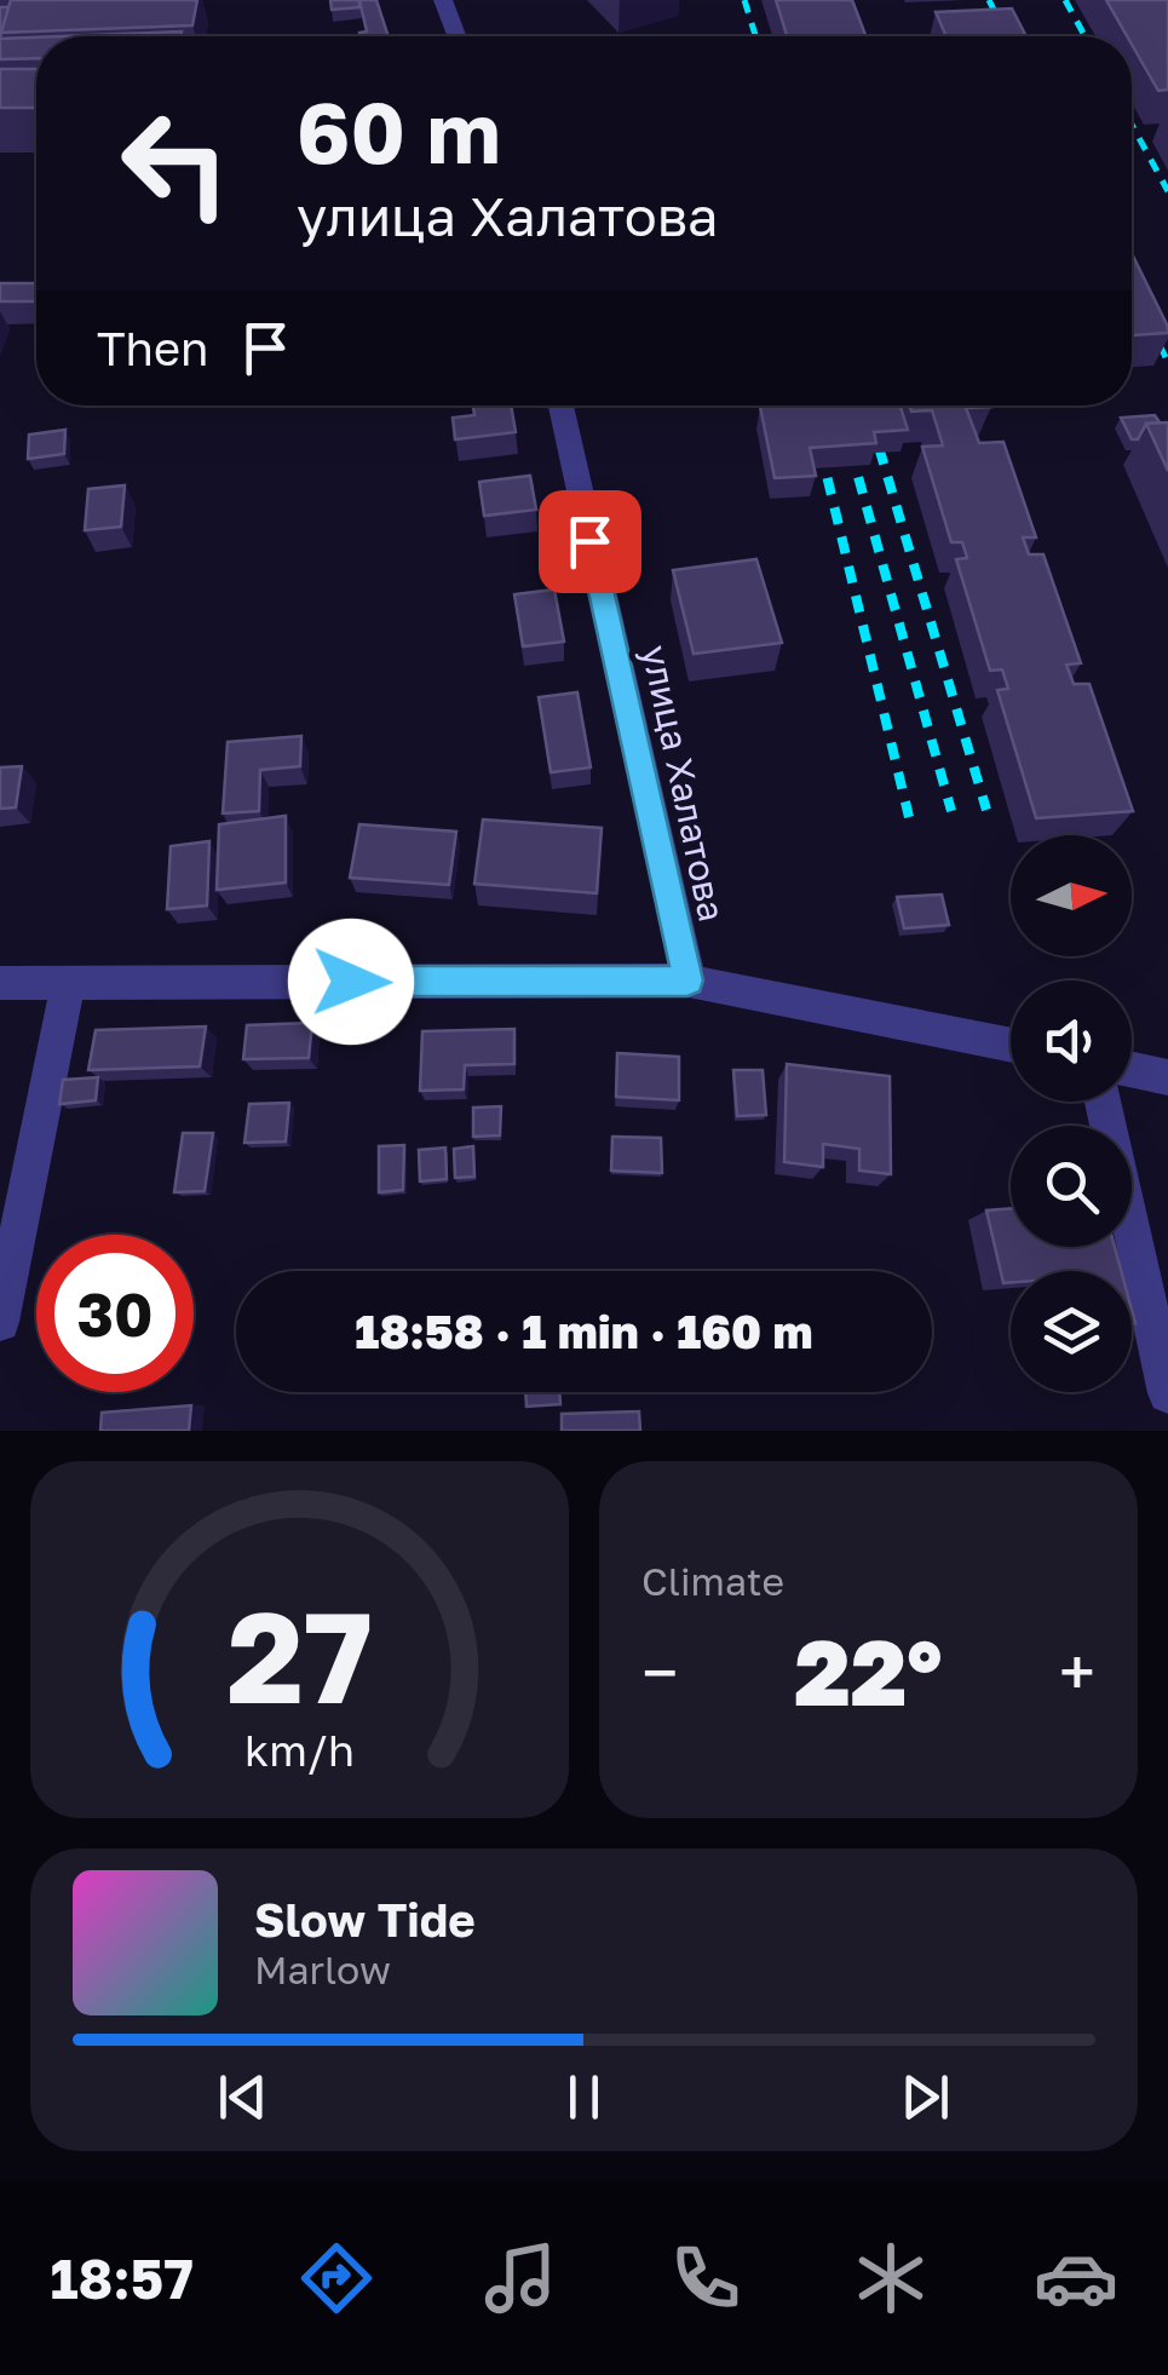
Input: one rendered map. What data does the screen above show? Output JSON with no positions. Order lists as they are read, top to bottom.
{
  "streets": {
    "street": ["улица Халатова"]
  },
  "north": "right",
  "page": {
    "turn": ["60 m", "улица Халатова"],
    "then": "Then",
    "limit": "30",
    "trip": "18:58 · 1 min · 160 m",
    "tile": "Climate",
    "heat": ["−", "22°", "+"],
    "song": ["Slow Tide", "Marlow"],
    "tabs": "18:57",
    "gauge": ["27", "km/h"]
  }
}
